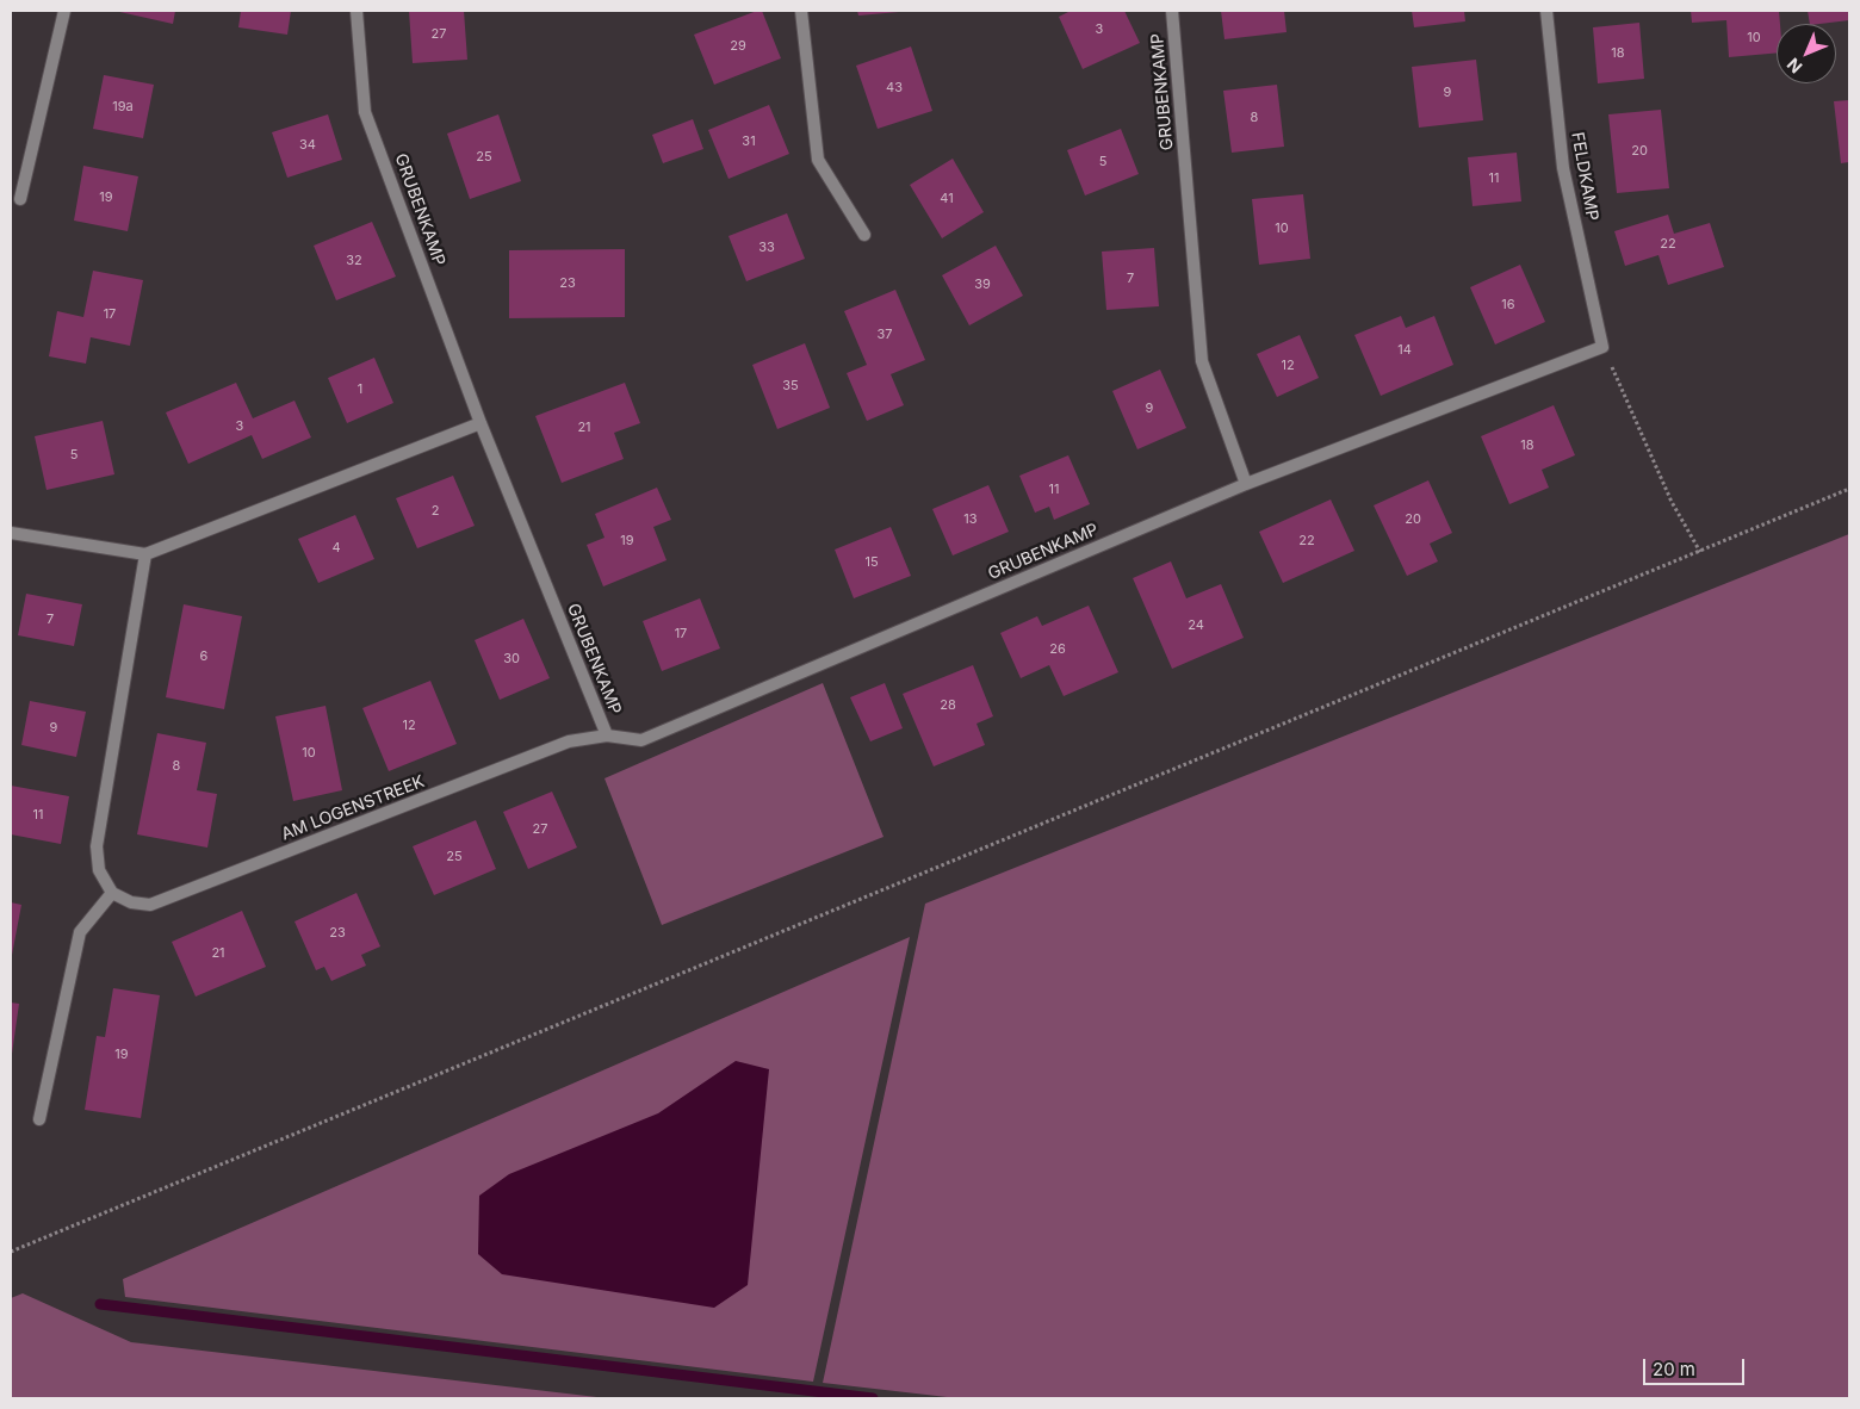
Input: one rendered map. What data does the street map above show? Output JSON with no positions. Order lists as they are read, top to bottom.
{
  "streets": {
    "street": ["GRUBENKAMP", "FELDKAMP", "AM LOGENSTREEK"]
  },
  "crossings": [
    ["GRUBENKAMP", "FELDKAMP"],
    ["GRUBENKAMP", "AM LOGENSTREEK"]
  ],
  "house_numbers": [
    "3",
    "27",
    "10",
    "29",
    "18",
    "43",
    "9",
    "19a",
    "8",
    "31",
    "34",
    "20",
    "25",
    "5",
    "11",
    "19",
    "41",
    "10",
    "22",
    "33",
    "32",
    "7",
    "23",
    "39",
    "16",
    "17",
    "37",
    "14",
    "12",
    "35",
    "1",
    "9",
    "3",
    "21",
    "18",
    "5",
    "11",
    "2",
    "13",
    "20",
    "19",
    "22",
    "4",
    "15",
    "7",
    "24",
    "17",
    "26",
    "6",
    "30",
    "28",
    "12",
    "9",
    "10",
    "8",
    "11",
    "27",
    "25",
    "23",
    "21",
    "19"
  ],
  "scale_bar": "20 m",
  "north": "bottom left"
}
